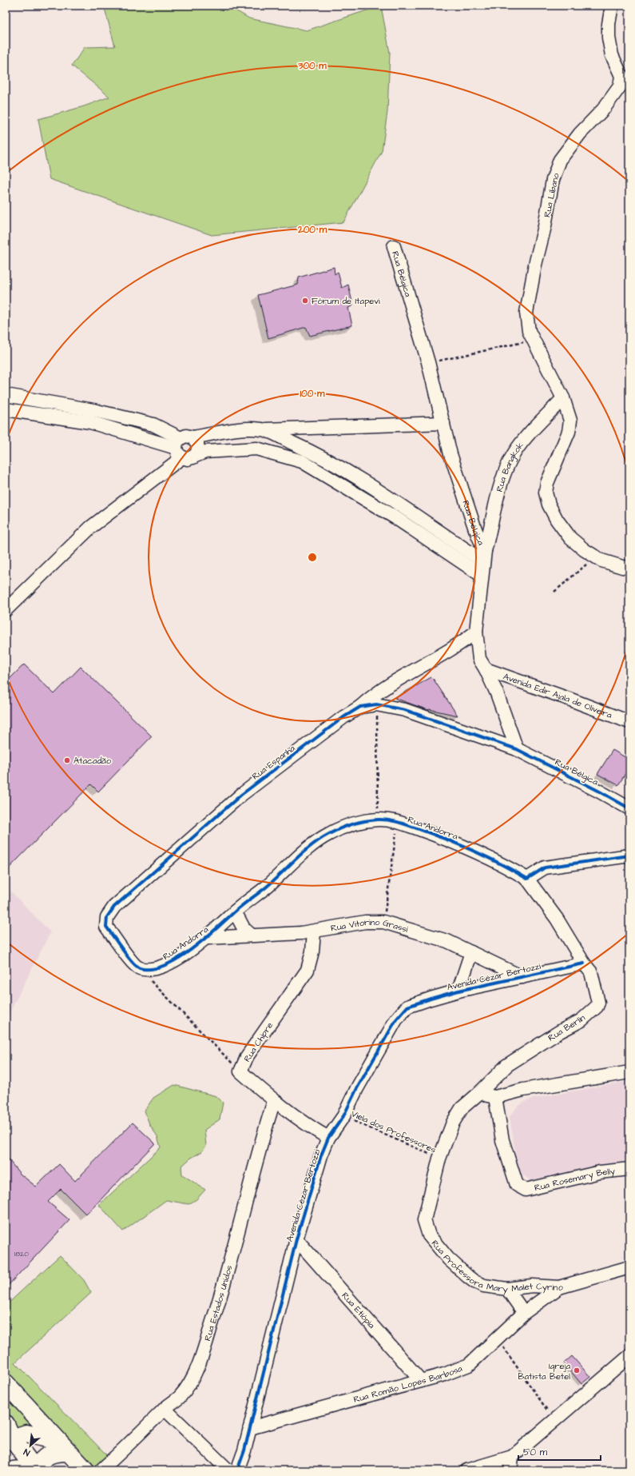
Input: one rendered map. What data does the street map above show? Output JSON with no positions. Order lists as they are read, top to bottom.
{
  "streets": {
    "street": [
      "Rua Líbano",
      "Rua Bélgica",
      "Rua Bangkok",
      "Avenida Edir Ajala de Oliveira",
      "Rua Espanha",
      "Rua Andorra",
      "Rua Vitorino Grassi",
      "Avenida Cézar Bertozzi",
      "Rua Berlin",
      "Rua Chipre",
      "Rua Rosemary Belly",
      "Rua Professora Mary Malet Cyrino",
      "Rua Estados Unidos",
      "Rua Etiópia",
      "Rua Romão Lopes Barbosa"
    ],
    "cycle path": ["Viela dos Professores"]
  },
  "crossings": [
    ["Rua Líbano", "Rua Bangkok"],
    ["Rua Bélgica", "Rua Bangkok"],
    ["Rua Bélgica", "Rua Espanha"],
    ["Rua Espanha", "Rua Andorra"],
    ["Rua Andorra", "Rua Vitorino Grassi"],
    ["Rua Andorra", "Rua Berlin"],
    ["Rua Vitorino Grassi", "Avenida Cézar Bertozzi"],
    ["Rua Vitorino Grassi", "Rua Chipre"],
    ["Avenida Cézar Bertozzi", "Rua Berlin"],
    ["Avenida Cézar Bertozzi", "Rua Chipre"],
    ["Avenida Cézar Bertozzi", "Viela dos Professores"],
    ["Avenida Cézar Bertozzi", "Rua Etiópia"],
    ["Avenida Cézar Bertozzi", "Rua Romão Lopes Barbosa"],
    ["Rua Berlin", "Rua Professora Mary Malet Cyrino"],
    ["Rua Chipre", "Rua Estados Unidos"],
    ["Viela dos Professores", "Rua Professora Mary Malet Cyrino"],
    ["Rua Professora Mary Malet Cyrino", "Rua Romão Lopes Barbosa"],
    ["Rua Etiópia", "Rua Romão Lopes Barbosa"]
  ],
  "places": ["Fórum de Itapevi", "Atacadão", "Igreja Batista Betel"],
  "house_numbers": ["1820"],
  "scale_bar": "50 m",
  "north": "bottom left",
  "rings": ["300 m", "200 m", "100 m"]
}
